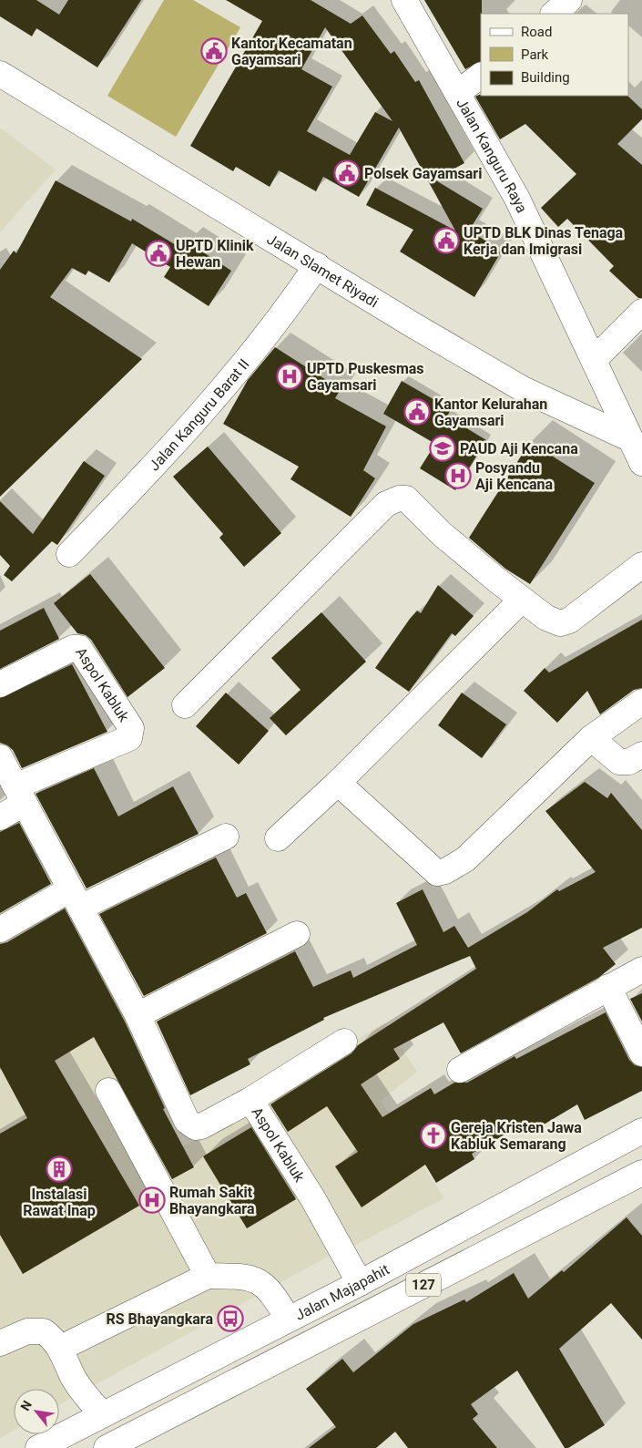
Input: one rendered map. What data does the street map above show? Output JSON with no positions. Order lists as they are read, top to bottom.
{
  "streets": {
    "street": [
      "Jalan Kanguru Raya",
      "Jalan Slamet Riyadi",
      "Jalan Kanguru Barat II",
      "Aspol Kabluk",
      "127",
      "Jalan Majapahit"
    ]
  },
  "crossings": [
    ["Jalan Kanguru Raya", "Jalan Slamet Riyadi"],
    ["Jalan Slamet Riyadi", "Jalan Kanguru Barat II"],
    ["Aspol Kabluk", "Jalan Majapahit"]
  ],
  "places": {
    "public building": [
      "Kantor Kecamatan Gayamsari",
      "Polsek Gayamsari",
      "UPTD BLK Dinas Tenaga Kerja dan Imigrasi",
      "UPTD Klinik Hewan",
      "Kantor Kelurahan Gayamsari"
    ],
    "hospital": ["UPTD Puskesmas Gayamsari", "Posyandu Aji Kencana", "Rumah Sakit Bhayangkara"],
    "school or university": ["PAUD Aji Kencana"],
    "church": ["Gereja Kristen Jawa Kabluk Semarang"],
    "building": ["Instalasi Rawat Inap"],
    "bus stop": ["RS Bhayangkara"]
  },
  "legend": ["Road", "Park", "Building"],
  "north": "top left"
}
